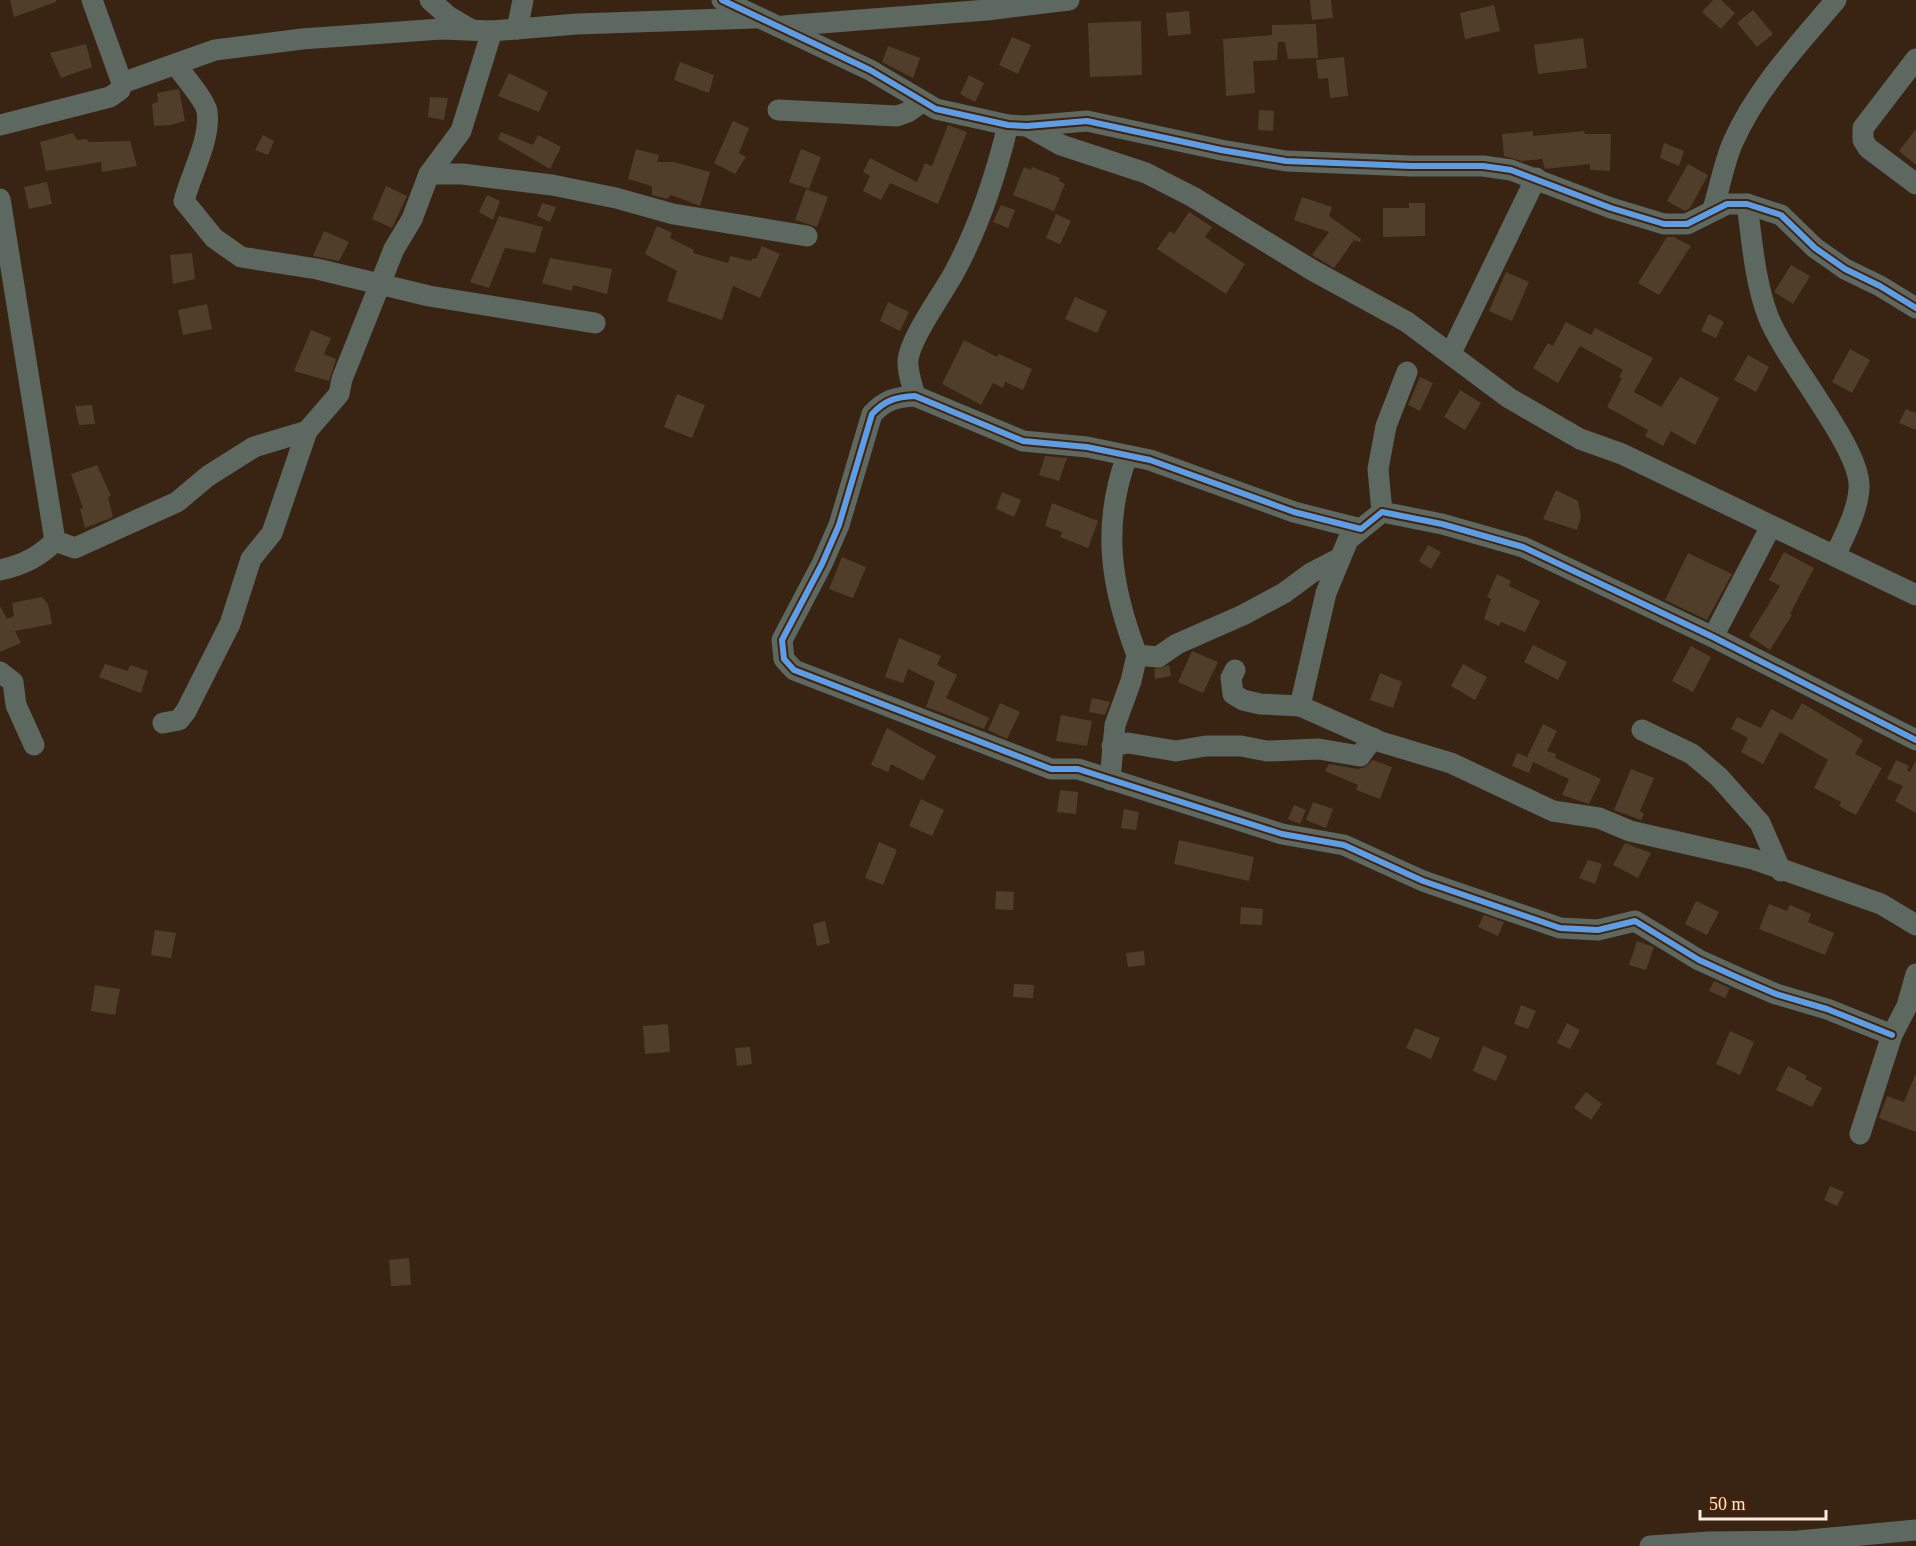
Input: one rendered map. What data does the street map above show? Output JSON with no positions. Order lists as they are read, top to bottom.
{
  "scale_bar": "50 m"
}
